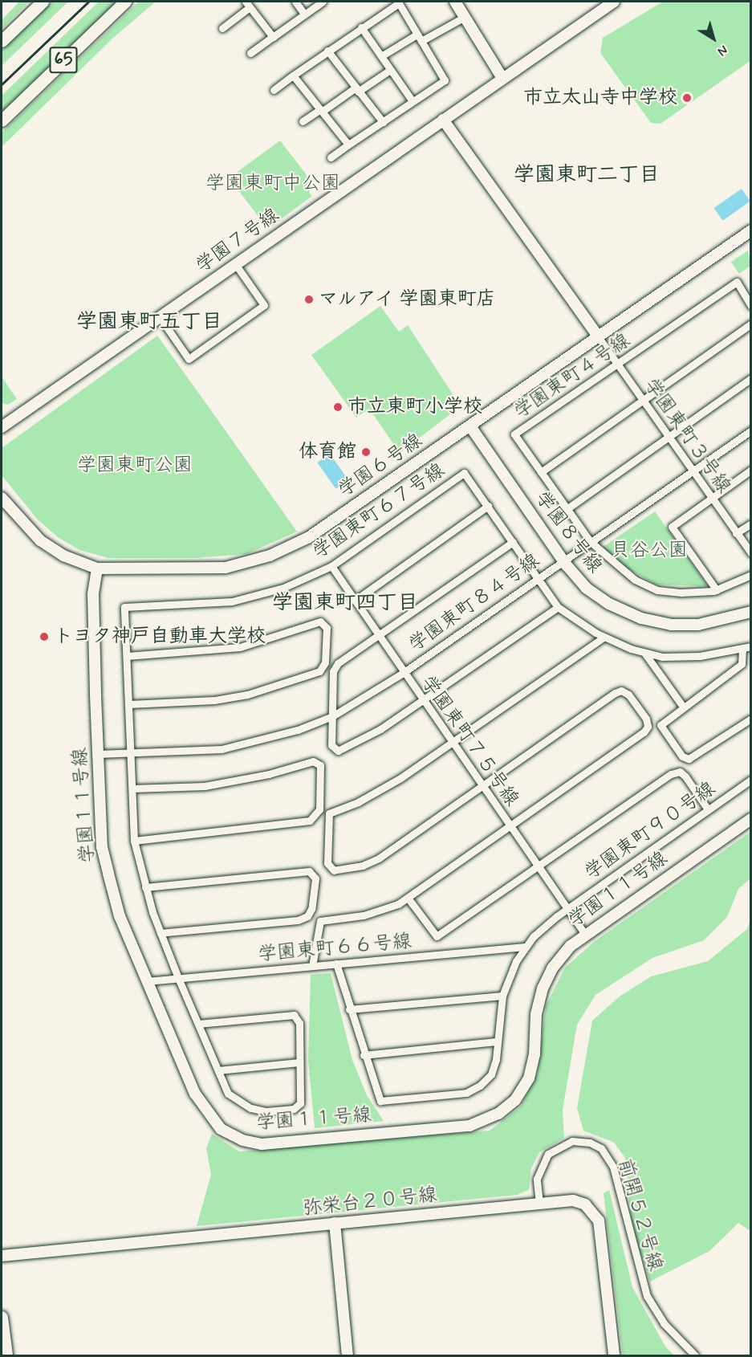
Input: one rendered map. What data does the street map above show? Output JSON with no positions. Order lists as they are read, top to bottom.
{
  "streets": {
    "main road": ["65"],
    "street": [
      "学園７号線",
      "学園東町４号線",
      "学園東町３号線",
      "学園６号線",
      "学園東町６７号線",
      "学園８号線",
      "学園東町８４号線",
      "学園東町７５号線",
      "学園１１号線",
      "学園東町９０号線",
      "学園東町６６号線",
      "弥栄台２０号線",
      "前開５２号線"
    ]
  },
  "crossings": [
    ["学園東町４号線", "学園東町３号線"],
    ["学園東町４号線", "学園東町８４号線"],
    ["学園東町３号線", "学園６号線"],
    ["学園東町３号線", "学園東町８４号線"],
    ["学園６号線", "学園８号線"],
    ["学園６号線", "学園１１号線"],
    ["学園東町６７号線", "学園東町８４号線"],
    ["学園東町６７号線", "学園東町７５号線"],
    ["学園東町６７号線", "学園東町６６号線"],
    ["学園８号線", "学園東町８４号線"],
    ["学園東町８４号線", "学園東町７５号線"],
    ["学園東町８４号線", "学園１１号線"],
    ["学園東町７５号線", "学園１１号線"],
    ["学園東町７５号線", "学園東町９０号線"],
    ["学園１１号線", "学園東町６６号線"],
    ["学園東町９０号線", "学園東町６６号線"],
    ["弥栄台２０号線", "前開５２号線"]
  ],
  "districts": ["学園東町二丁目", "学園東町五丁目", "学園東町四丁目"],
  "parks": ["学園東町中公園", "学園東町公園", "貝谷公園"],
  "places": [
    "市立太山寺中学校",
    "マルアイ 学園東町店",
    "市立東町小学校",
    "体育館",
    "トヨタ神戸自動車大学校"
  ],
  "north": "bottom right"
}
